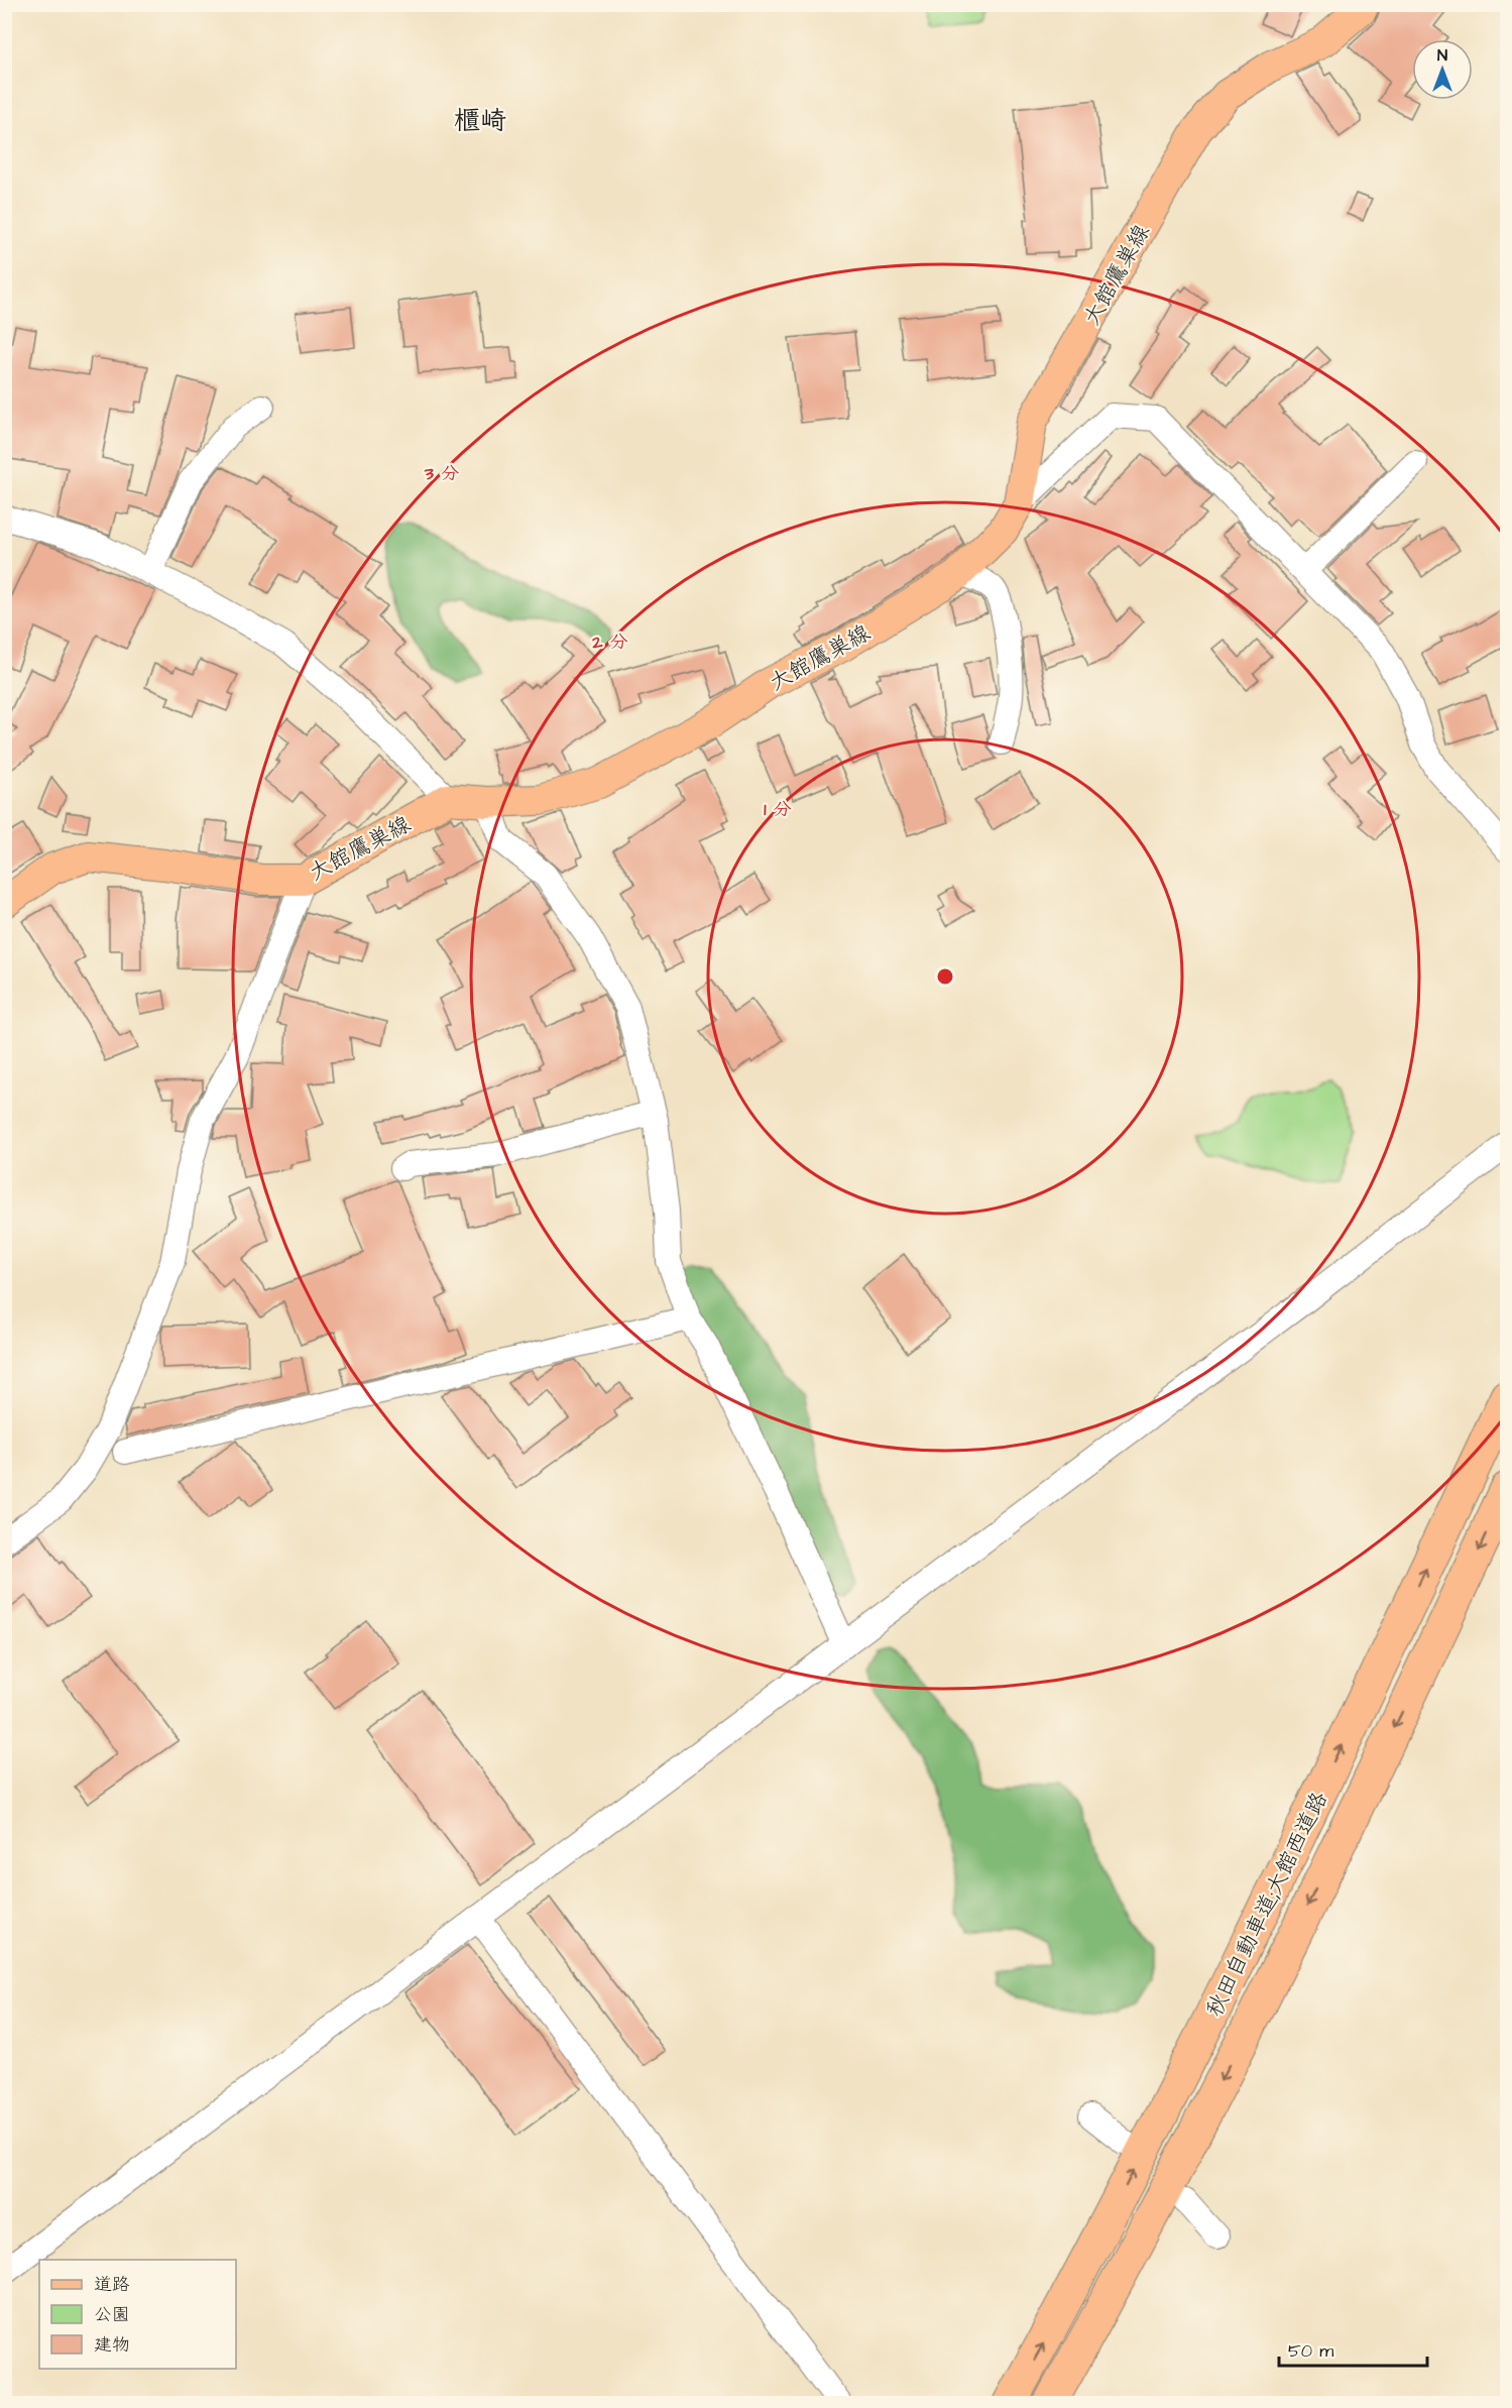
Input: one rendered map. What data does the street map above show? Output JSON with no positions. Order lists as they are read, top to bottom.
{
  "streets": {
    "highway": ["秋田自動車道;大館西道路"],
    "main road": ["大館鷹巣線"]
  },
  "districts": ["櫃崎"],
  "legend": ["道路", "公園", "建物"],
  "scale_bar": "50 m",
  "north": "top",
  "rings": ["3 分", "2 分", "1 分"]
}
